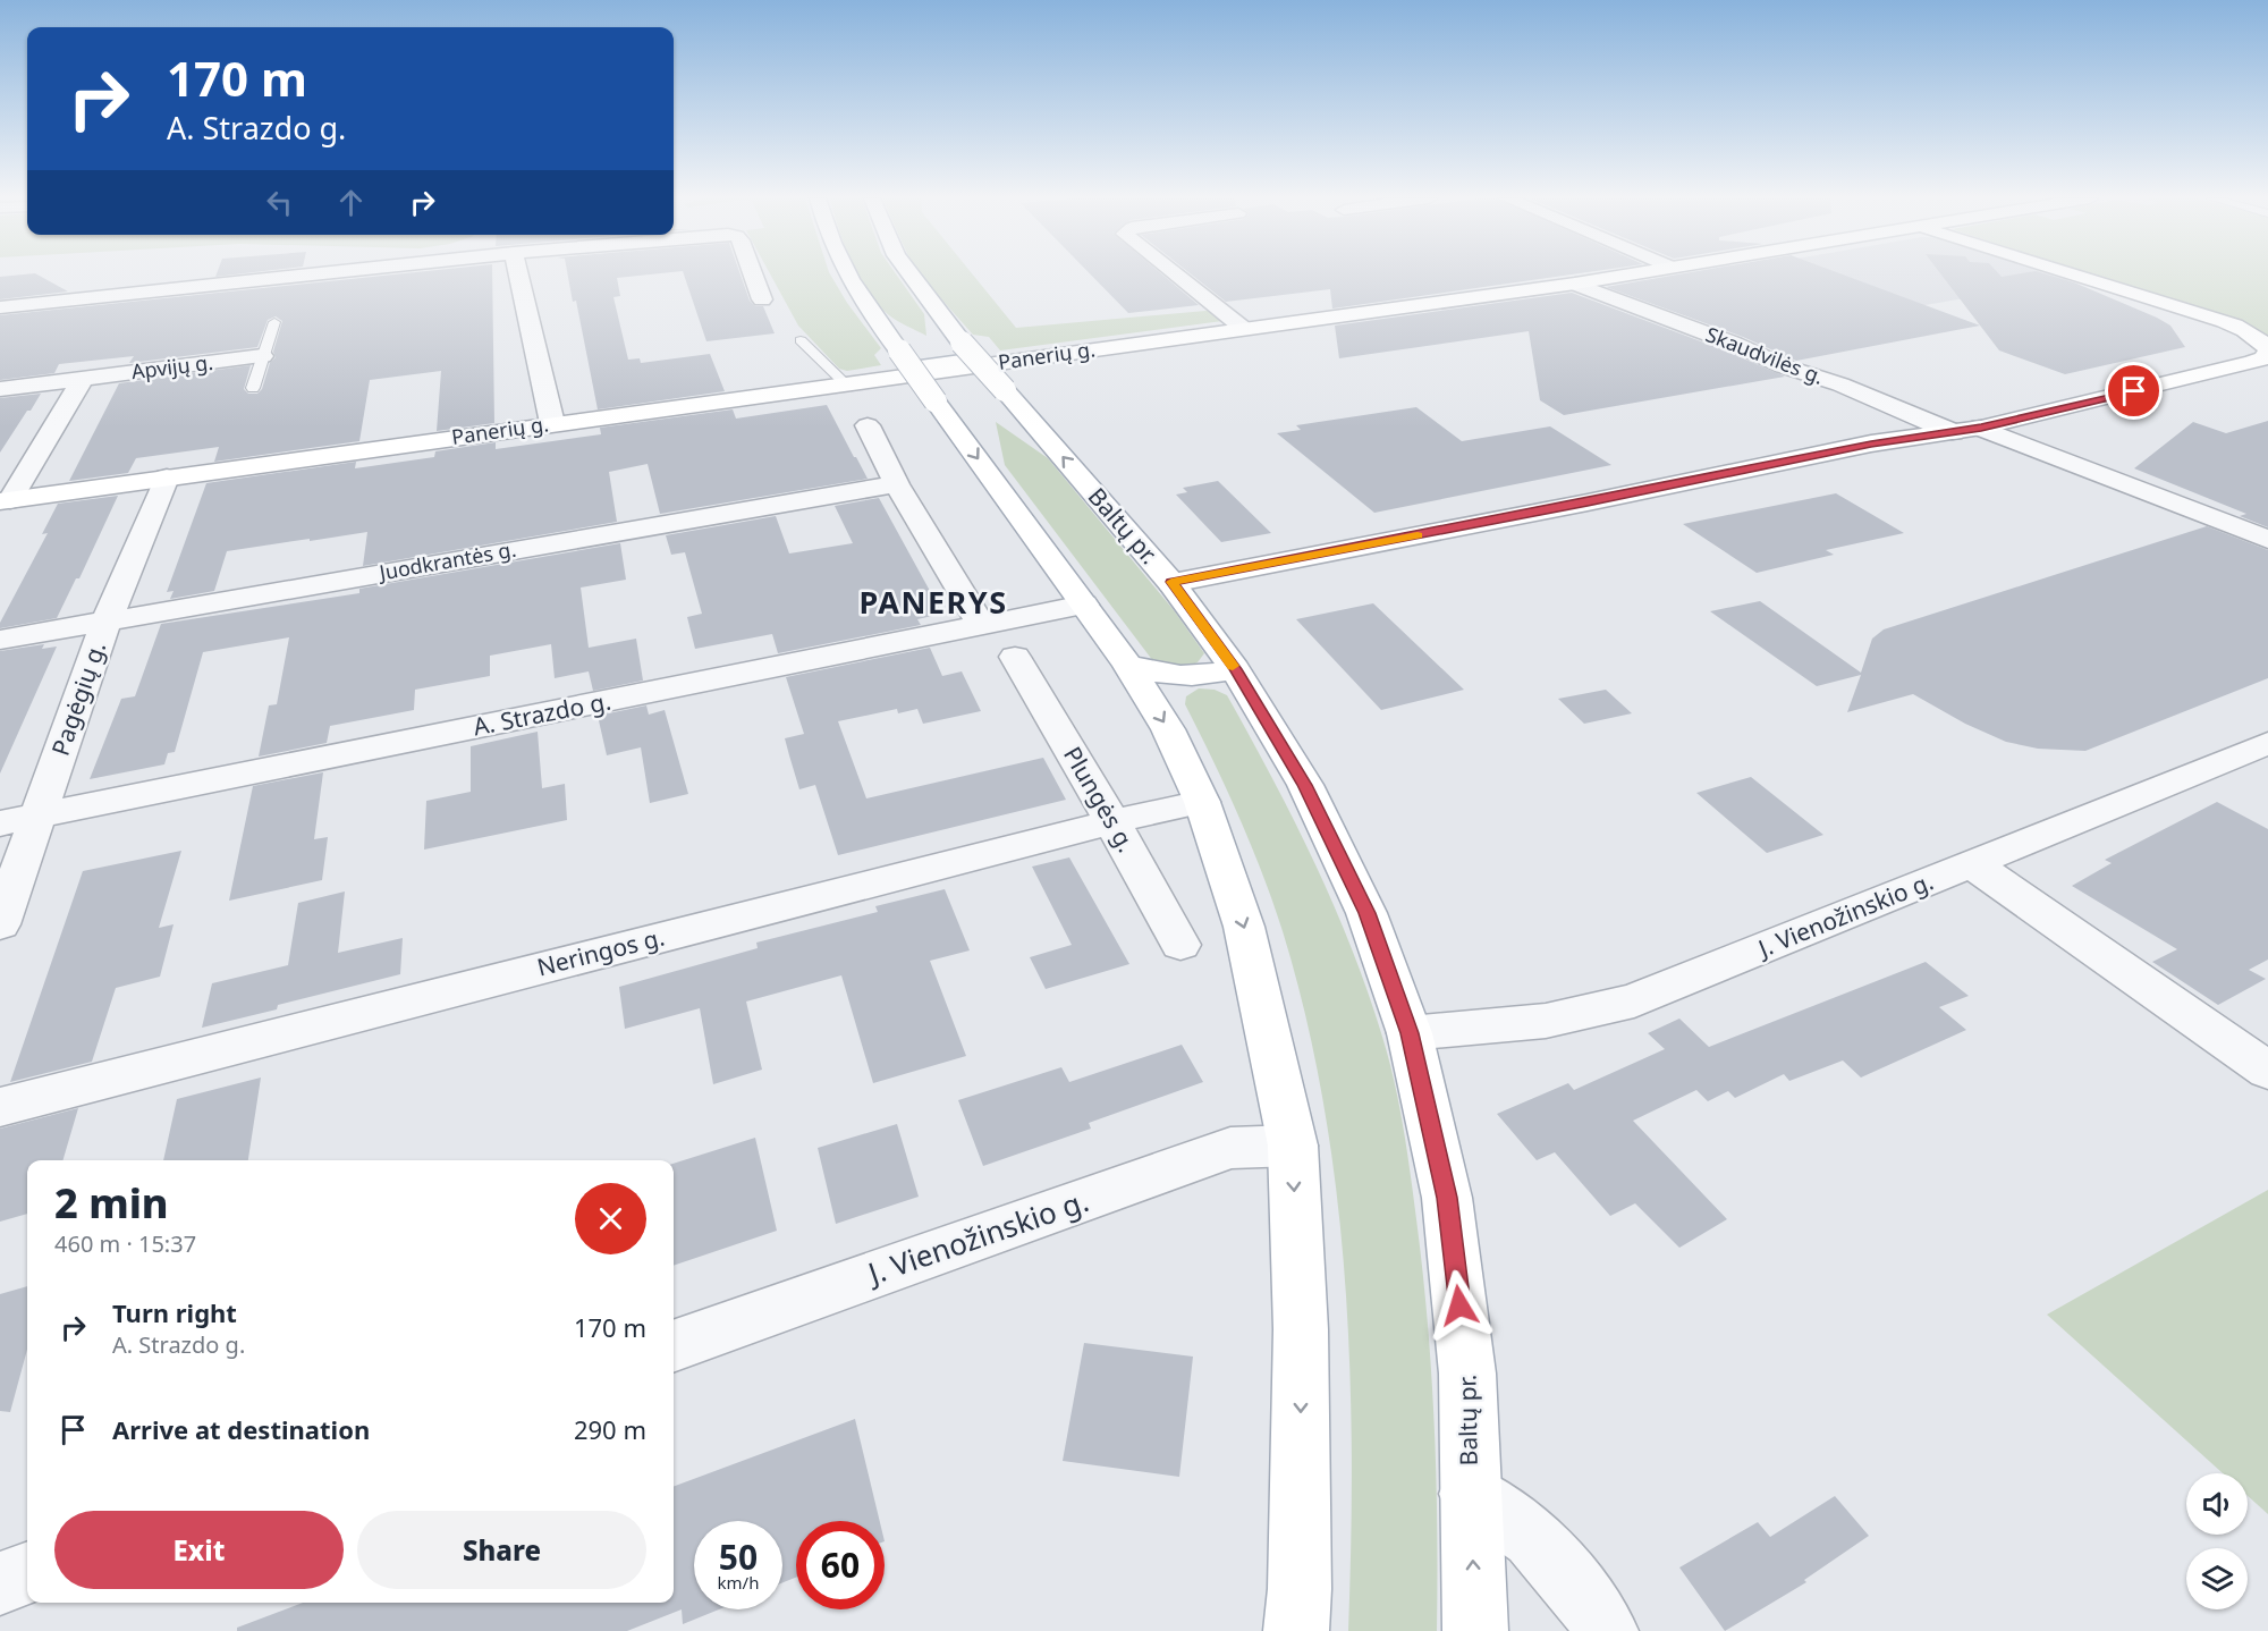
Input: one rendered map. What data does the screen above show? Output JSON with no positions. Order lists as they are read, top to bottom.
{
  "streets": {
    "main road": ["Panerių g.", "Baltų pr."],
    "street": [
      "Skaudvilės g.",
      "Apvijų g.",
      "Juodkrantės g.",
      "Pagėgių g.",
      "A. Strazdo g.",
      "Plungės g.",
      "J. Vienožinskio g.",
      "Neringos g."
    ]
  },
  "crossings": [
    ["Panerių g.", "Skaudvilės g."],
    ["Panerių g.", "Pagėgių g."],
    ["Baltų pr.", "J. Vienožinskio g."],
    ["Juodkrantės g.", "Pagėgių g."],
    ["Pagėgių g.", "A. Strazdo g."],
    ["Plungės g.", "Neringos g."]
  ],
  "districts": ["PANERYS"],
  "page": {
    "turn": ["170 m", "A. Strazdo g."],
    "heading": ["2 min", "460 m · 15:37"],
    "list": [
      {
        "name": "Turn right",
        "note": "A. Strazdo g.",
        "value": "170 m"
      },
      {
        "name": "Arrive at destination",
        "value": "290 m"
      }
    ],
    "buttons": ["Exit", "Share"],
    "speed": "50 km/h",
    "limit": "60"
  }
}
